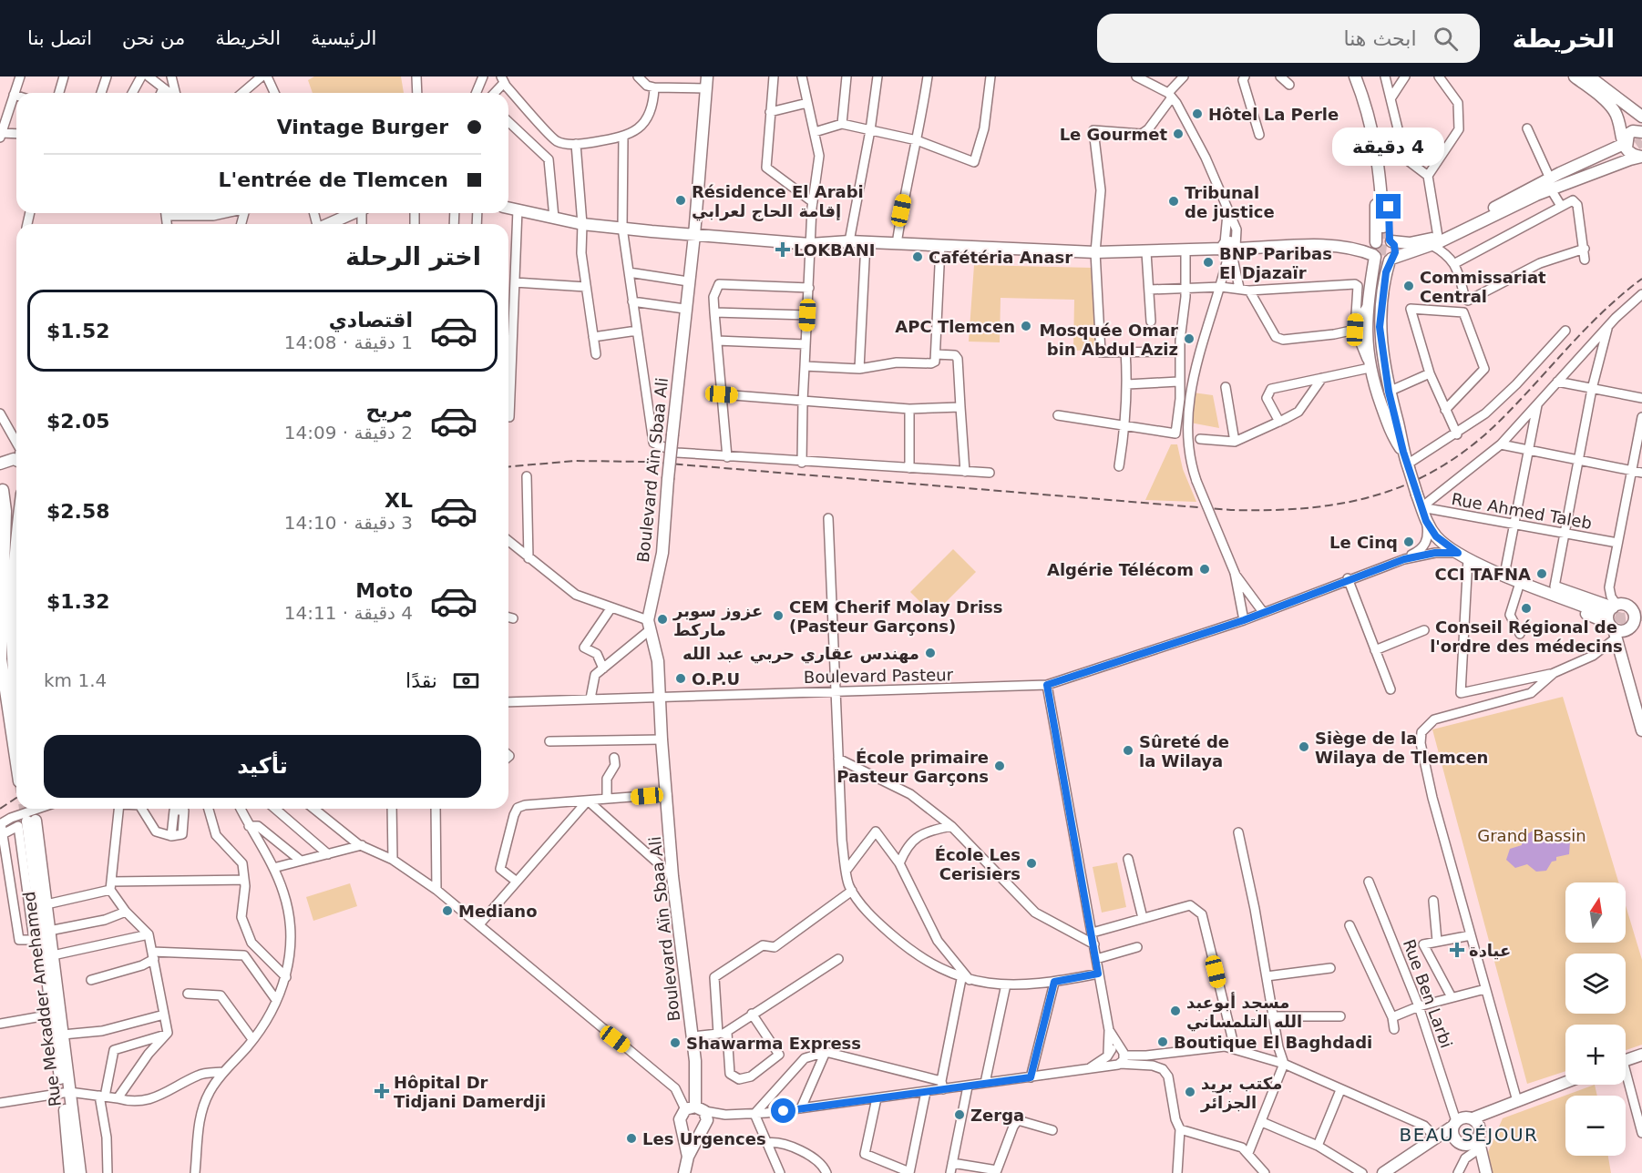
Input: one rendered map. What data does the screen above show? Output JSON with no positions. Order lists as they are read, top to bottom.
{
  "streets": {
    "main road": ["Boulevard Aïn Sbaa Ali", "Rue Mekadder Amehamed"],
    "street": ["Rue Ahmed Taleb", "Boulevard Pasteur", "Rue Ben Larbi"]
  },
  "crossings": [
    ["Boulevard Aïn Sbaa Ali", "Boulevard Pasteur"]
  ],
  "districts": ["BEAU SÉJOUR"],
  "parks": ["Grand Bassin"],
  "places": {
    "other": [
      "Hôtel La Perle",
      "Le Gourmet",
      "Résidence El Arabi إقامة الحاج لعرابي",
      "Tribunal de justice",
      "Cafétéria Anasr",
      "BNP Paribas El Djazaïr",
      "Commissariat Central",
      "APC Tlemcen",
      "Mosquée Omar bin Abdul Aziz",
      "Le Cinq",
      "Algérie Télécom",
      "CCI TAFNA",
      "Conseil Régional de l'ordre des médecins",
      "CEM Cherif Molay Driss (Pasteur Garçons)",
      "عزوز سوبر ماركط",
      "مهندس عقاري حربي عبد الله",
      "O.P.U",
      "Siège de la Wilaya de Tlemcen",
      "Sûreté de la Wilaya",
      "École primaire Pasteur Garçons",
      "École Les Cerisiers",
      "Mediano",
      "مسجد أبوعبد الله التلمساني",
      "Boutique El Baghdadi",
      "Shawarma Express",
      "مكتب بريد الجزائر",
      "Zerga",
      "Les Urgences"
    ],
    "health": ["LOKBANI", "عيادة", "Hôpital Dr Tidjani Damerdji"]
  },
  "north": "top",
  "page": {
    "header": "الخريطة",
    "search": "ابحث هنا",
    "nav": [
      "الرئيسية",
      "الخريطة",
      "من نحن",
      "اتصل بنا"
    ],
    "banner": ["Vintage Burger", "L'entrée de Tlemcen"],
    "bubble": "4 دقيقة",
    "heading": "اختر الرحلة",
    "list": [
      {
        "name": "اقتصادي",
        "note": "1 دقيقة · 14:08",
        "value": "$1.52"
      },
      {
        "name": "مريح",
        "note": "2 دقيقة · 14:09",
        "value": "$2.05"
      },
      {
        "name": "XL",
        "note": "3 دقيقة · 14:10",
        "value": "$2.58"
      },
      {
        "name": "Moto",
        "note": "4 دقيقة · 14:11",
        "value": "$1.32"
      }
    ],
    "pay": ["نقدًا", "1.4 km"],
    "buttons": "تأكيد",
    "map_buttons": ["+", "−"]
  }
}
